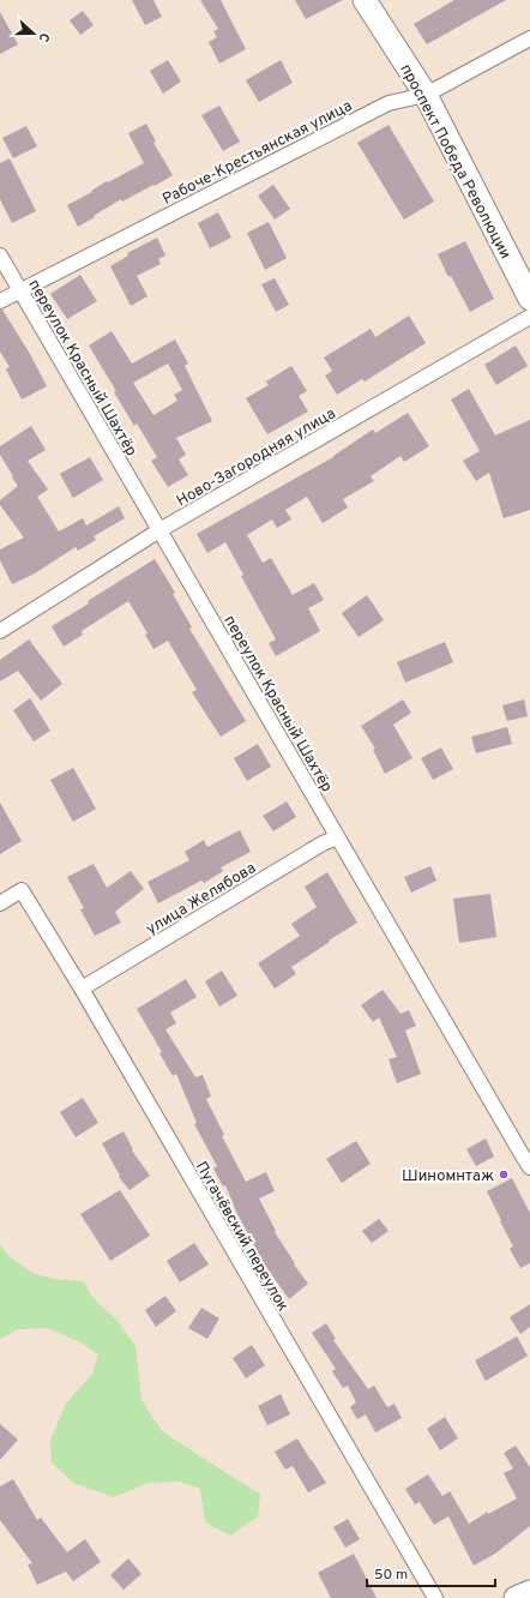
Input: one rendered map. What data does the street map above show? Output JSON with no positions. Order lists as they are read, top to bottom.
{
  "streets": {
    "main road": ["проспект Победа Революции"],
    "street": [
      "Рабоче-Крестьянская улица",
      "переулок Красный Шахтёр",
      "Ново-Загородняя улица",
      "улица Желябова",
      "Пугачёвский переулок"
    ]
  },
  "crossings": [
    ["Рабоче-Крестьянская улица", "проспект Победа Революции"],
    ["Рабоче-Крестьянская улица", "переулок Красный Шахтёр"],
    ["переулок Красный Шахтёр", "Ново-Загородняя улица"],
    ["переулок Красный Шахтёр", "улица Желябова"],
    ["улица Желябова", "Пугачёвский переулок"]
  ],
  "places": ["Шиномнтаж"],
  "scale_bar": "50 m",
  "north": "right"
}
